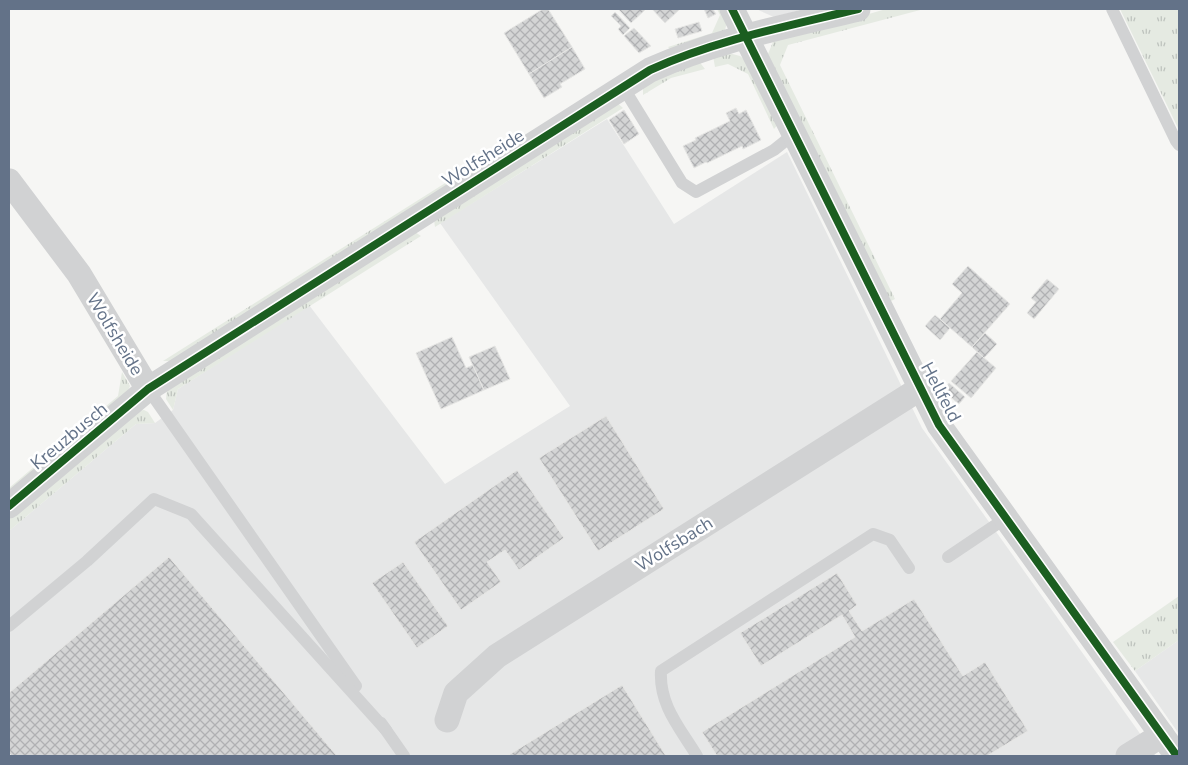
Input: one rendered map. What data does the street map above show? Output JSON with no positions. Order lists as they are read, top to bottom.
{
  "streets": {
    "street": [
      "Wolfsheide",
      "Hellfeld",
      "Kreuzbusch",
      "Wolfsbach"
    ]
  },
  "crossings": [
    ["Wolfsheide", "Hellfeld"],
    ["Wolfsheide", "Kreuzbusch"],
    ["Hellfeld", "Wolfsbach"]
  ]
}
